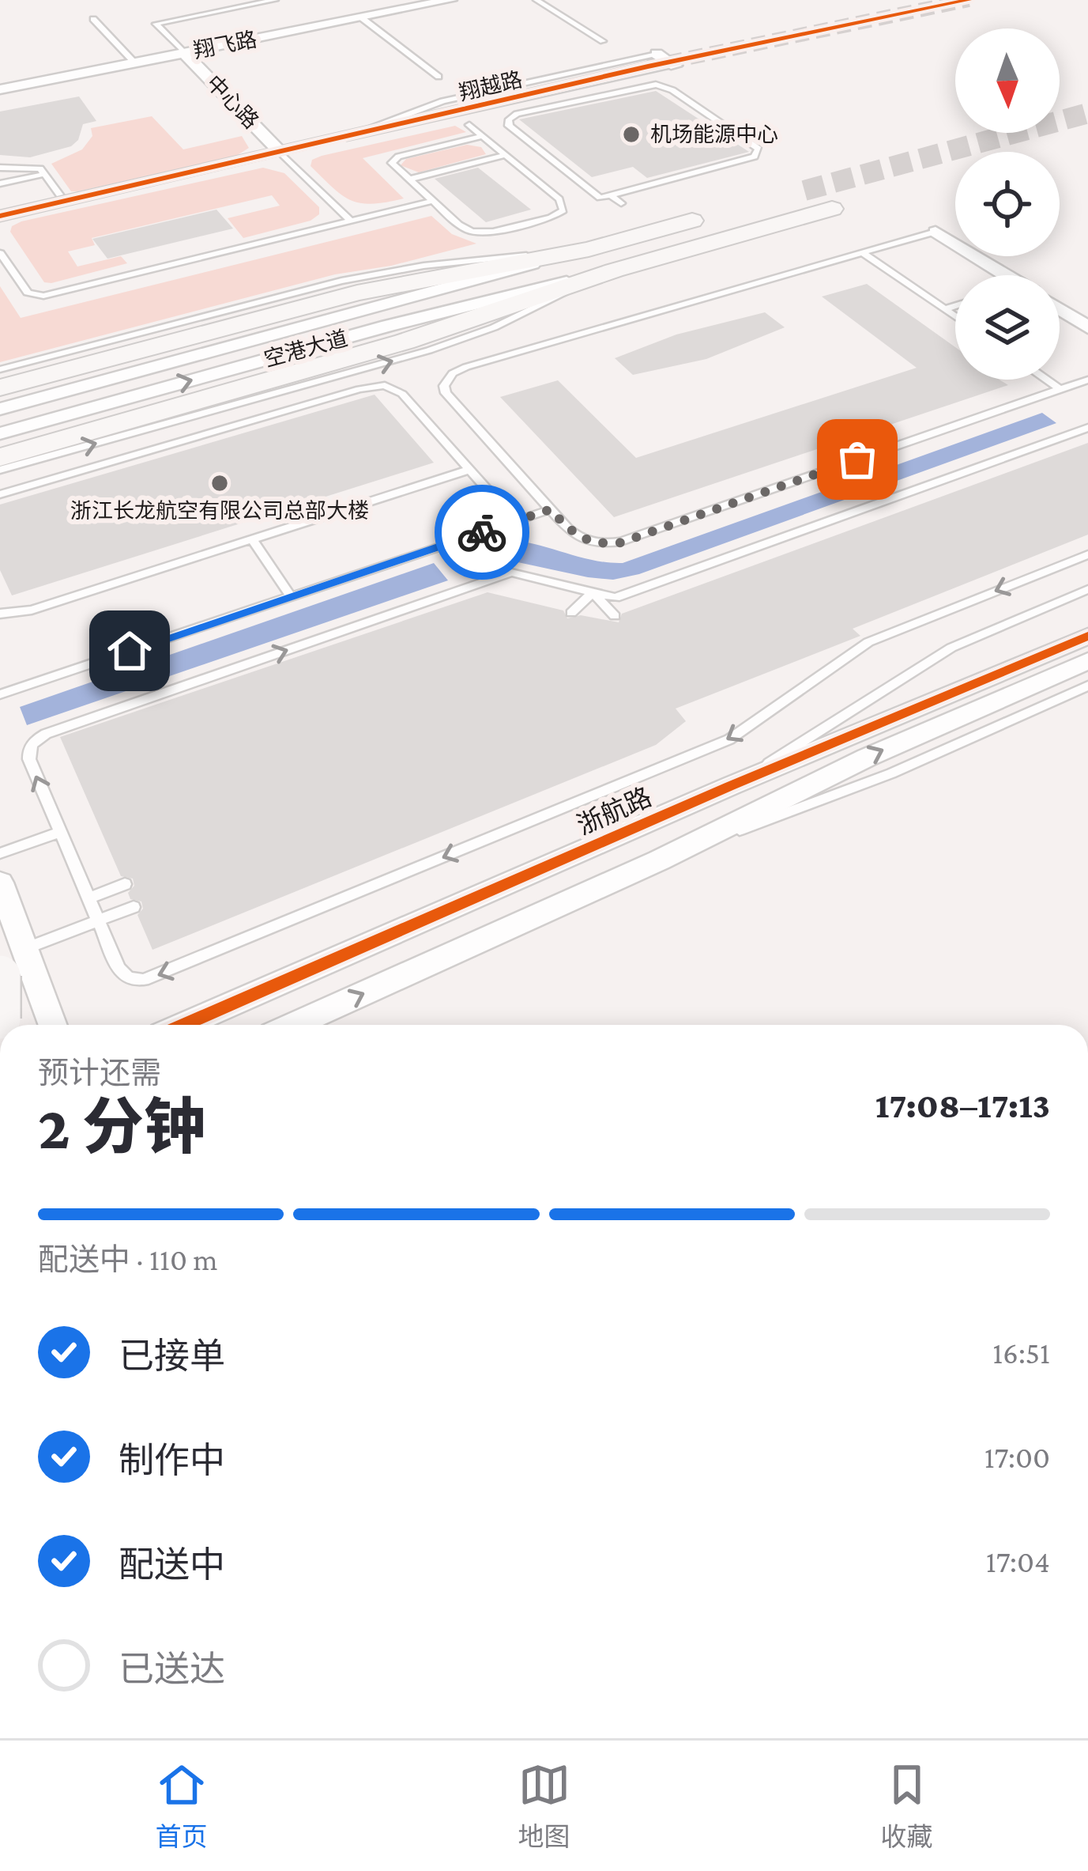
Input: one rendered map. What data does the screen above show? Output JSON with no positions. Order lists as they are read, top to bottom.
{
  "streets": {
    "main road": ["空港大道"],
    "street": [
      "翔飞路",
      "翔越路",
      "中心路",
      "浙航路"
    ]
  },
  "crossings": [
    ["翔飞路", "中心路"],
    ["翔越路", "中心路"]
  ],
  "places": ["机场能源中心", "浙江长龙航空有限公司总部大楼"],
  "north": "bottom",
  "page": {
    "heading": ["2 分钟", "预计还需", "17:08–17:13"],
    "bar": "配送中 · 110 m",
    "list": [
      ["已接单", "16:51"],
      ["制作中", "17:00"],
      ["配送中", "17:04"],
      "已送达"
    ],
    "tabs": ["首页", "地图", "收藏"]
  }
}
